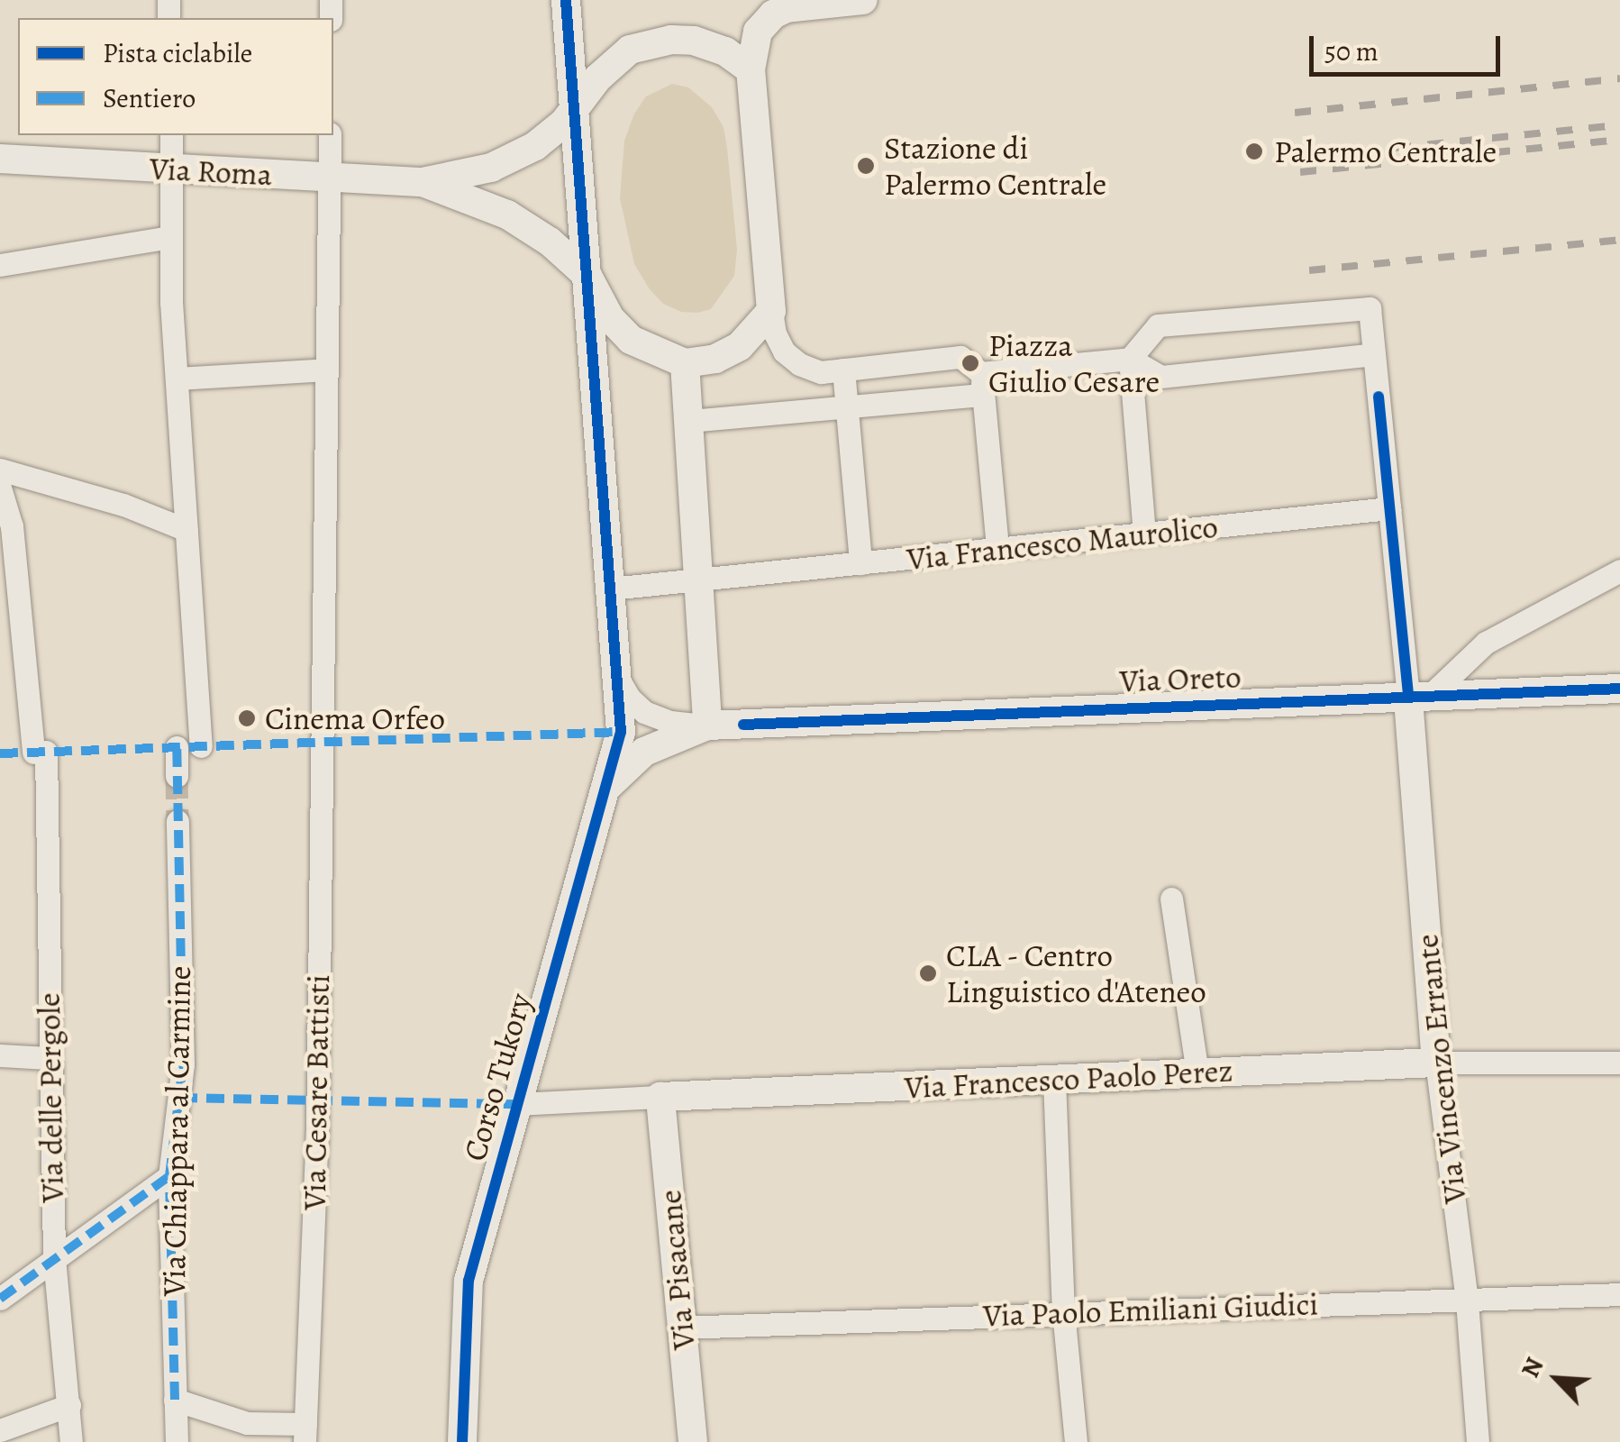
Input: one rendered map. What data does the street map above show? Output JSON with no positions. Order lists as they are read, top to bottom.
{
  "streets": {
    "street": [
      "Via Roma",
      "Via Francesco Maurolico",
      "Via Oreto",
      "Via Vincenzo Errante",
      "Corso Tukory",
      "Via Francesco Paolo Perez",
      "Via Cesare Battisti",
      "Via delle Pergole",
      "Via Chiappara al Carmine",
      "Via Pisacane",
      "Via Paolo Emiliani Giudici"
    ]
  },
  "crossings": [
    ["Via Roma", "Via Cesare Battisti"],
    ["Via Francesco Maurolico", "Corso Tukory"],
    ["Via Oreto", "Via Vincenzo Errante"],
    ["Via Vincenzo Errante", "Via Francesco Paolo Perez"],
    ["Via Vincenzo Errante", "Via Paolo Emiliani Giudici"],
    ["Corso Tukory", "Via Francesco Paolo Perez"],
    ["Via Francesco Paolo Perez", "Via Pisacane"],
    ["Via Pisacane", "Via Paolo Emiliani Giudici"]
  ],
  "places": [
    "Palermo Centrale",
    "Stazione di Palermo Centrale",
    "Piazza Giulio Cesare",
    "Cinema Orfeo",
    "CLA - Centro Linguistico d'Ateneo"
  ],
  "legend": ["Pista ciclabile", "Sentiero"],
  "scale_bar": "50 m",
  "north": "top left"
}
